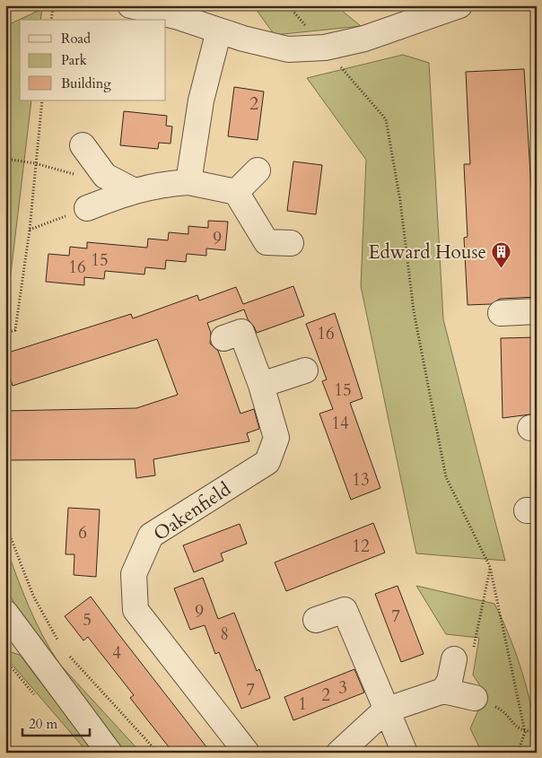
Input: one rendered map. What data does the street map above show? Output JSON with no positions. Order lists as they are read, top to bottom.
{
  "streets": {
    "street": ["Oakenfield"]
  },
  "places": {
    "building": ["Edward House"]
  },
  "house_numbers": [
    "2",
    "9",
    "15",
    "16",
    "16",
    "15",
    "14",
    "13",
    "6",
    "12",
    "9",
    "7",
    "5",
    "8",
    "4",
    "3",
    "7",
    "2",
    "1"
  ],
  "legend": ["Road", "Park", "Building"],
  "scale_bar": "20 m"
}
